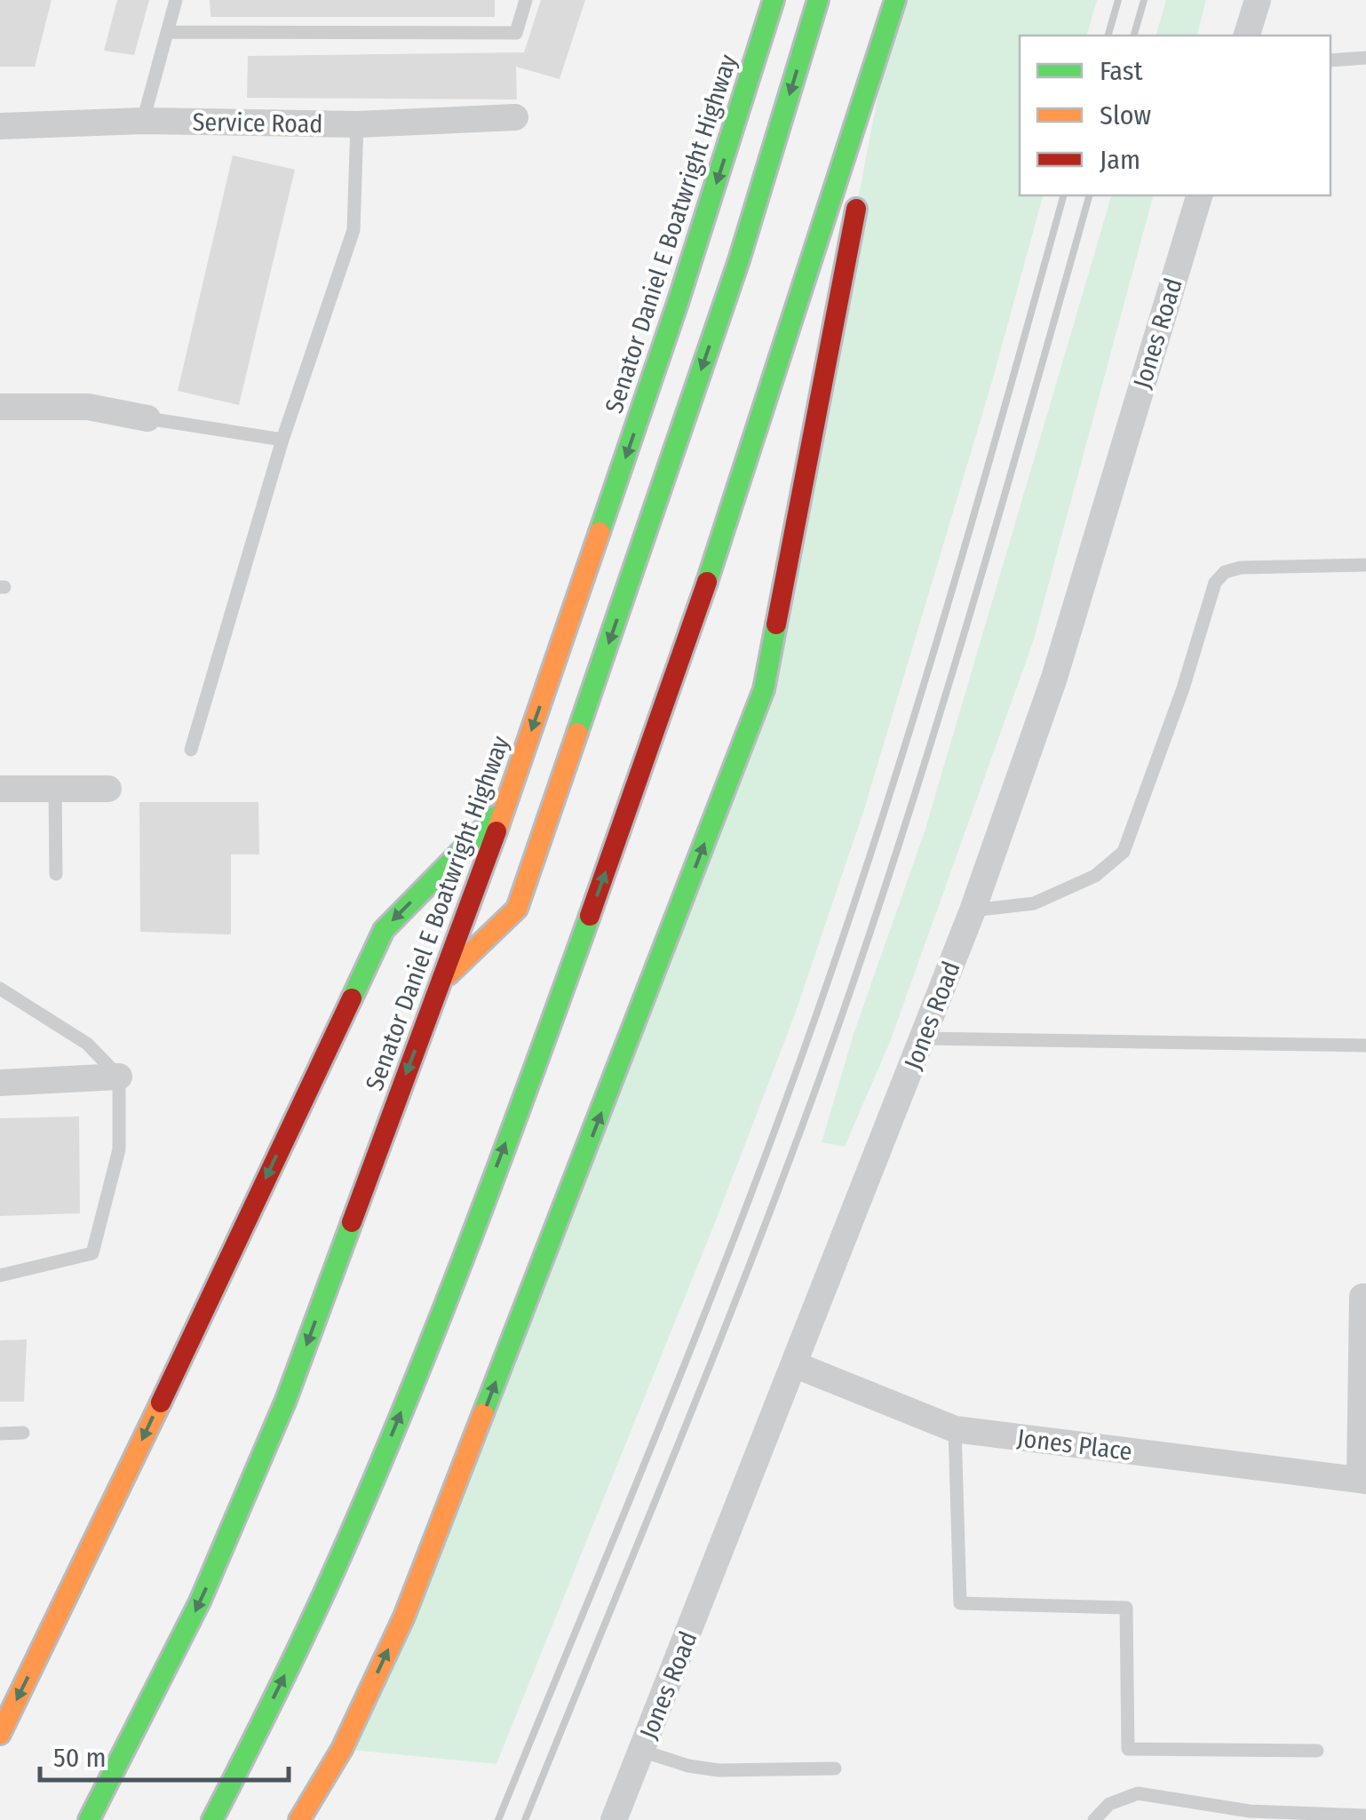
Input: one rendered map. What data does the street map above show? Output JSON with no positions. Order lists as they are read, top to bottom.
{
  "streets": {
    "highway": ["Senator Daniel E Boatwright Highway"],
    "street": ["Service Road", "Jones Road", "Jones Place"]
  },
  "crossings": [
    ["Jones Road", "Jones Place"]
  ],
  "legend": ["Fast", "Slow", "Jam"],
  "scale_bar": "50 m"
}
